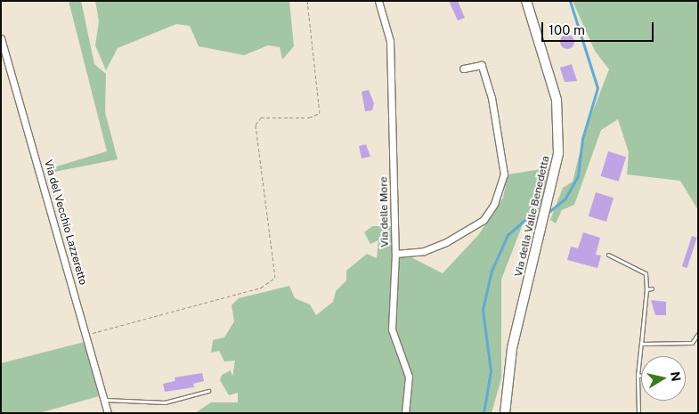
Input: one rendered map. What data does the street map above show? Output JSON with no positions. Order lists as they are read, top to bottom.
{
  "streets": {
    "main road": ["Via della Valle Benedetta"],
    "street": ["Via delle More", "Via del Vecchio Lazzeretto"]
  },
  "scale_bar": "100 m",
  "north": "right"
}
